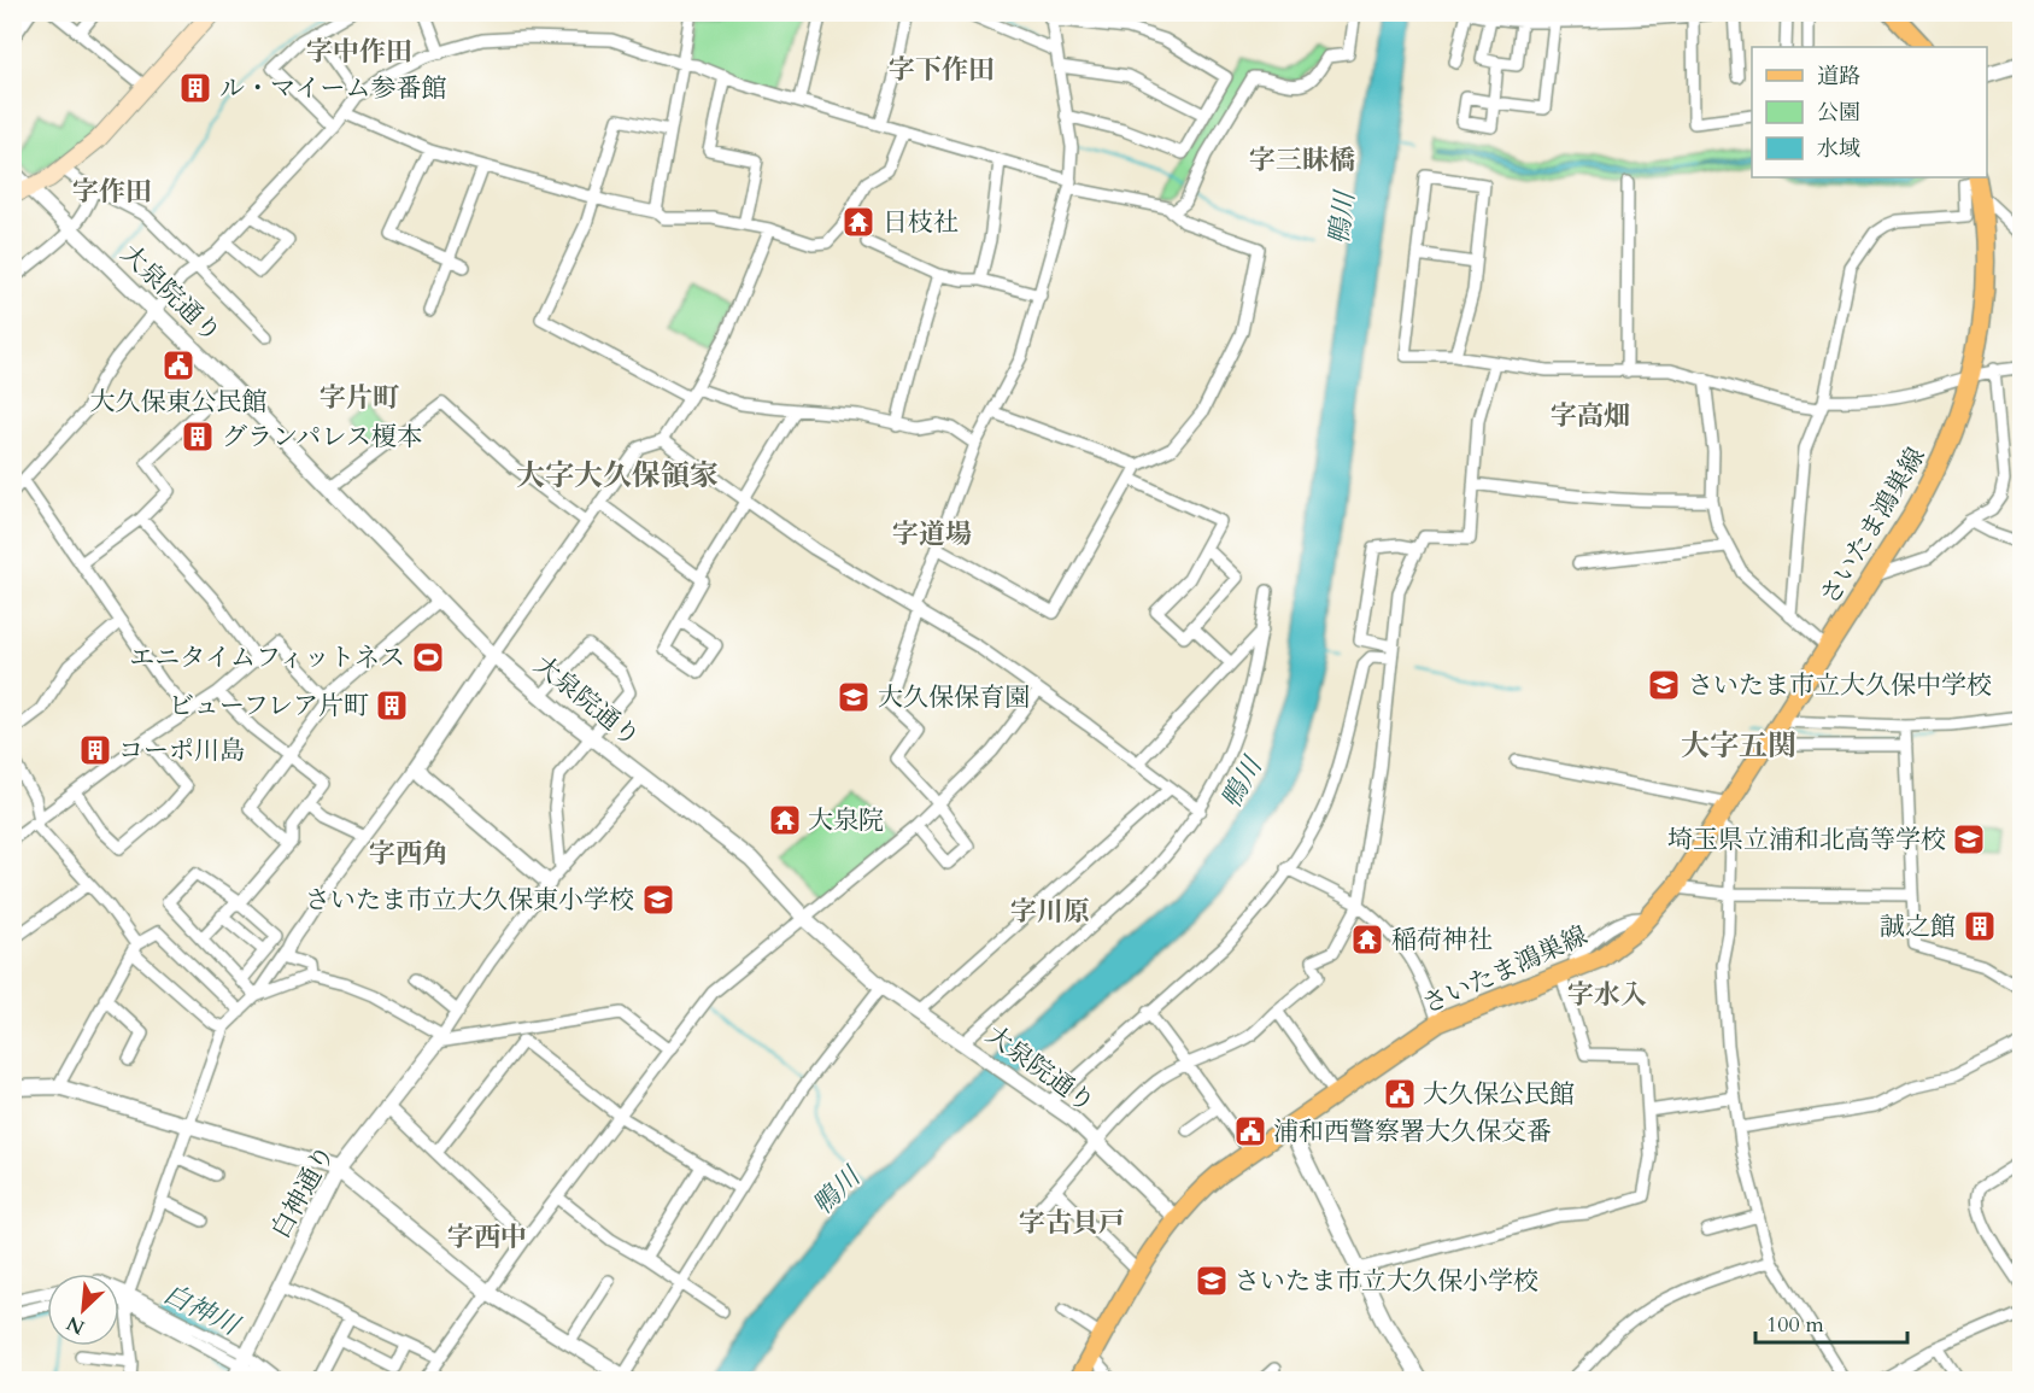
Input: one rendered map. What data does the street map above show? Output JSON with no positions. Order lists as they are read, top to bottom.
{
  "streets": {
    "main road": ["さいたま鴻巣線"],
    "street": ["大泉院通り", "白神通り"]
  },
  "crossings": [
    ["大泉院通り", "さいたま鴻巣線"]
  ],
  "districts": [
    "字中作田",
    "字下作田",
    "字三眛橋",
    "字作田",
    "字片町",
    "字高畑",
    "大字大久保領家",
    "字道場",
    "大字五関",
    "字西角",
    "字川原",
    "字水入",
    "字古貝戸",
    "字西中"
  ],
  "water": ["鴨川", "白神川"],
  "places": {
    "building": [
      "ル・マイーム参番館",
      "グランパレス榎本",
      "ビューフレア片町",
      "コーポ川島",
      "誠之館"
    ],
    "temple": ["日枝社", "大泉院", "稲荷神社"],
    "public building": ["大久保東公民館", "大久保公民館", "浦和西警察署大久保交番"],
    "sports": ["エニタイムフィットネス"],
    "school or university": [
      "さいたま市立大久保中学校",
      "大久保保育園",
      "埼玉県立浦和北高等学校",
      "さいたま市立大久保東小学校",
      "さいたま市立大久保小学校"
    ]
  },
  "legend": ["道路", "公園", "水域"],
  "scale_bar": "100 m",
  "north": "bottom left"
}
